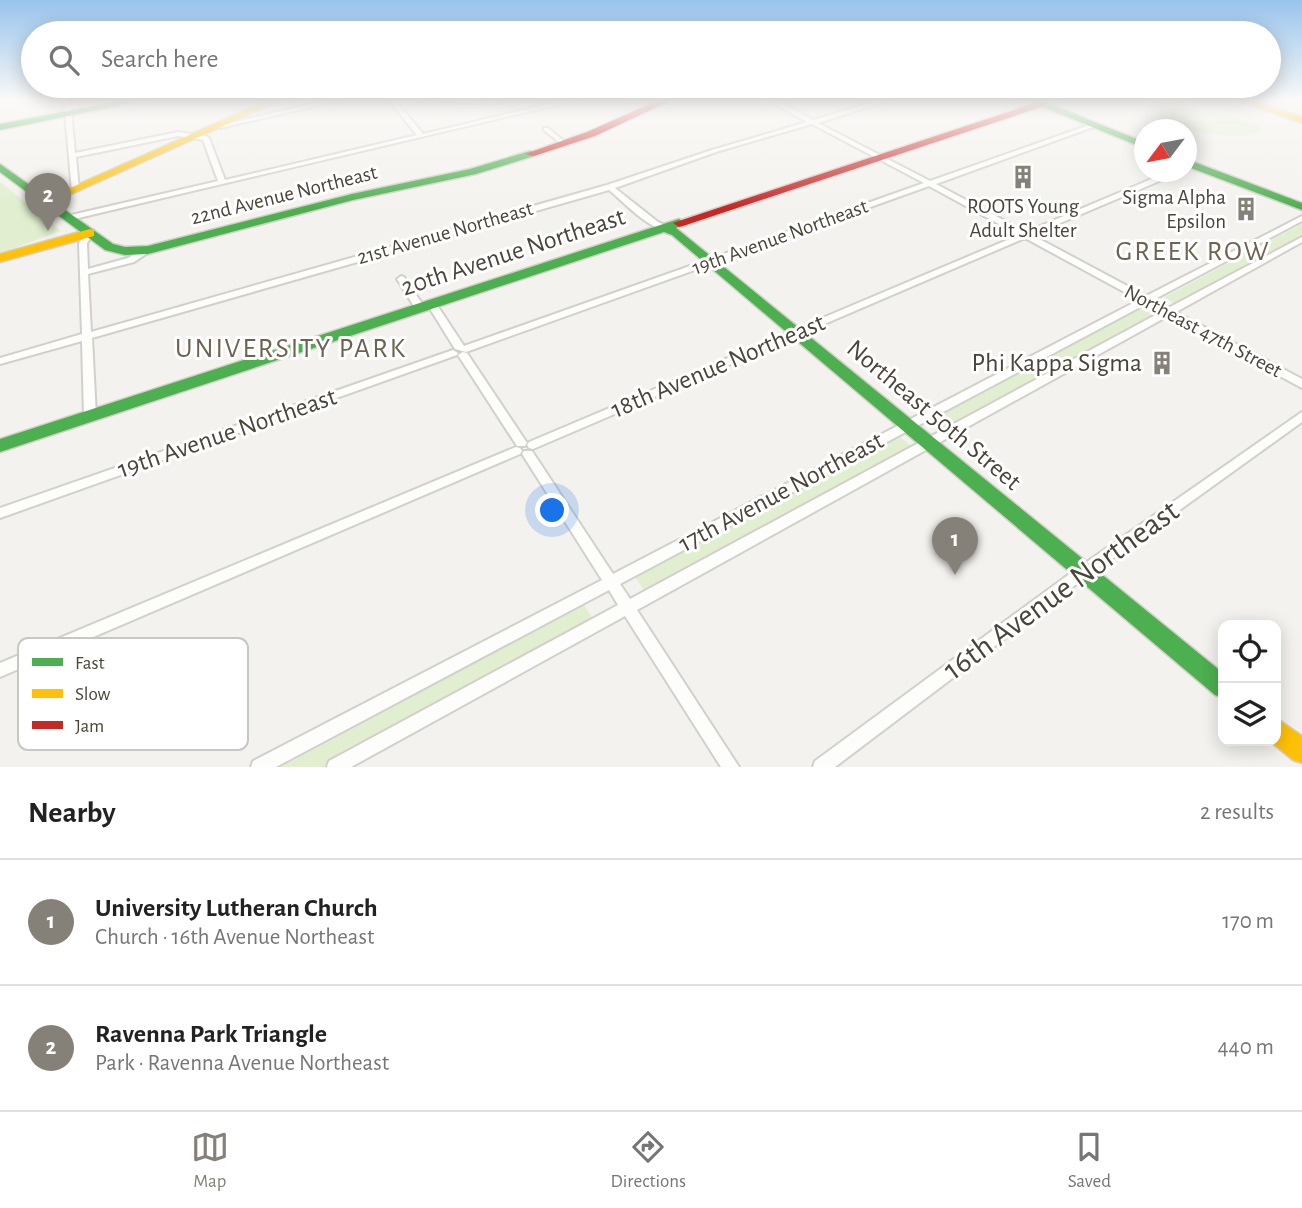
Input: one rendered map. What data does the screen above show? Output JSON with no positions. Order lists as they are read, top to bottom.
{
  "streets": {
    "street": [
      "22nd Avenue Northeast",
      "21st Avenue Northeast",
      "19th Avenue Northeast",
      "20th Avenue Northeast",
      "Northeast 47th Street",
      "18th Avenue Northeast",
      "Northeast 50th Street",
      "17th Avenue Northeast",
      "16th Avenue Northeast"
    ]
  },
  "crossings": [
    ["21st Avenue Northeast", "Northeast 50th Street"],
    ["19th Avenue Northeast", "Northeast 47th Street"],
    ["19th Avenue Northeast", "Northeast 50th Street"],
    ["20th Avenue Northeast", "Northeast 47th Street"],
    ["20th Avenue Northeast", "Northeast 50th Street"],
    ["Northeast 47th Street", "18th Avenue Northeast"],
    ["Northeast 47th Street", "17th Avenue Northeast"],
    ["18th Avenue Northeast", "Northeast 50th Street"],
    ["Northeast 50th Street", "17th Avenue Northeast"],
    ["Northeast 50th Street", "16th Avenue Northeast"]
  ],
  "districts": ["GREEK ROW", "UNIVERSITY PARK"],
  "places": {
    "building": ["ROOTS Young Adult Shelter", "Sigma Alpha Epsilon", "Phi Kappa Sigma"]
  },
  "legend": ["Fast", "Slow", "Jam"],
  "north": "bottom left",
  "page": {
    "search": "Search here",
    "pins": ["2", "1"],
    "heading": ["Nearby", "2 results"],
    "list": [
      {
        "mark": "1",
        "name": "University Lutheran Church",
        "note": "Church · 16th Avenue Northeast",
        "value": "170 m"
      },
      {
        "mark": "2",
        "name": "Ravenna Park Triangle",
        "note": "Park · Ravenna Avenue Northeast",
        "value": "440 m"
      }
    ],
    "nav": ["Map", "Directions", "Saved"]
  }
}
